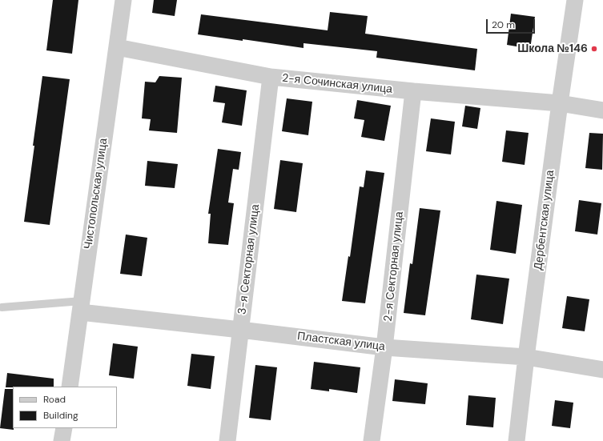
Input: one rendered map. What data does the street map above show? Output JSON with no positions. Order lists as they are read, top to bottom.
{
  "streets": {
    "street": [
      "2-я Сочинская улица",
      "Чистопольская улица",
      "Дербентская улица",
      "3-я Секторная улица",
      "2-я Секторная улица",
      "Пластская улица"
    ]
  },
  "crossings": [
    ["2-я Сочинская улица", "Чистопольская улица"],
    ["2-я Сочинская улица", "Дербентская улица"],
    ["2-я Сочинская улица", "3-я Секторная улица"],
    ["2-я Сочинская улица", "2-я Секторная улица"],
    ["Чистопольская улица", "Пластская улица"],
    ["Дербентская улица", "Пластская улица"],
    ["3-я Секторная улица", "Пластская улица"],
    ["2-я Секторная улица", "Пластская улица"]
  ],
  "places": ["Школа №146"],
  "legend": ["Road", "Building"],
  "scale_bar": "20 m"
}
